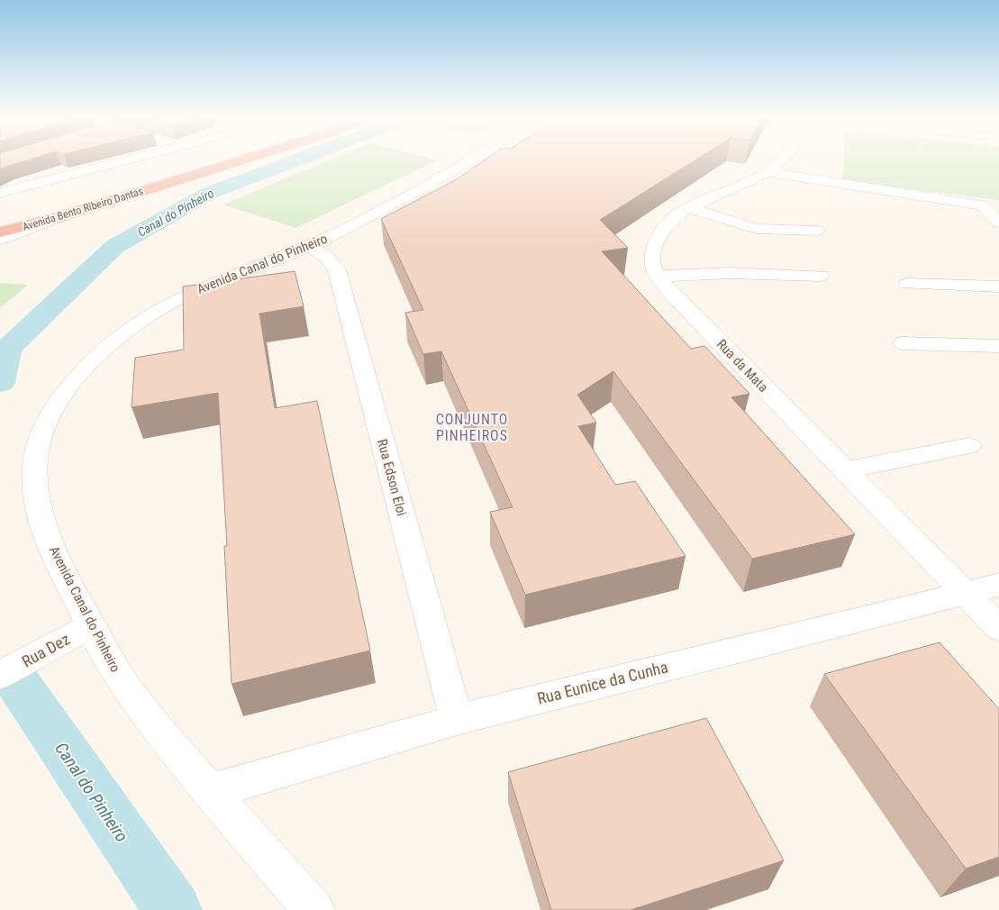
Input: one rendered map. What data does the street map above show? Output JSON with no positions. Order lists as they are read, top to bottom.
{
  "streets": {
    "highway": ["Avenida Bento Ribeiro Dantas"],
    "street": [
      "Avenida Canal do Pinheiro",
      "Rua da Mata",
      "Rua Edson Eloi",
      "Rua Dez",
      "Rua Eunice da Cunha"
    ]
  },
  "crossings": [
    ["Avenida Canal do Pinheiro", "Rua Edson Eloi"],
    ["Avenida Canal do Pinheiro", "Rua Dez"],
    ["Avenida Canal do Pinheiro", "Rua Eunice da Cunha"],
    ["Rua da Mata", "Rua Eunice da Cunha"],
    ["Rua Edson Eloi", "Rua Eunice da Cunha"]
  ],
  "districts": ["CONJUNTO PINHEIROS"],
  "water": ["Canal do Pinheiro"]
}
